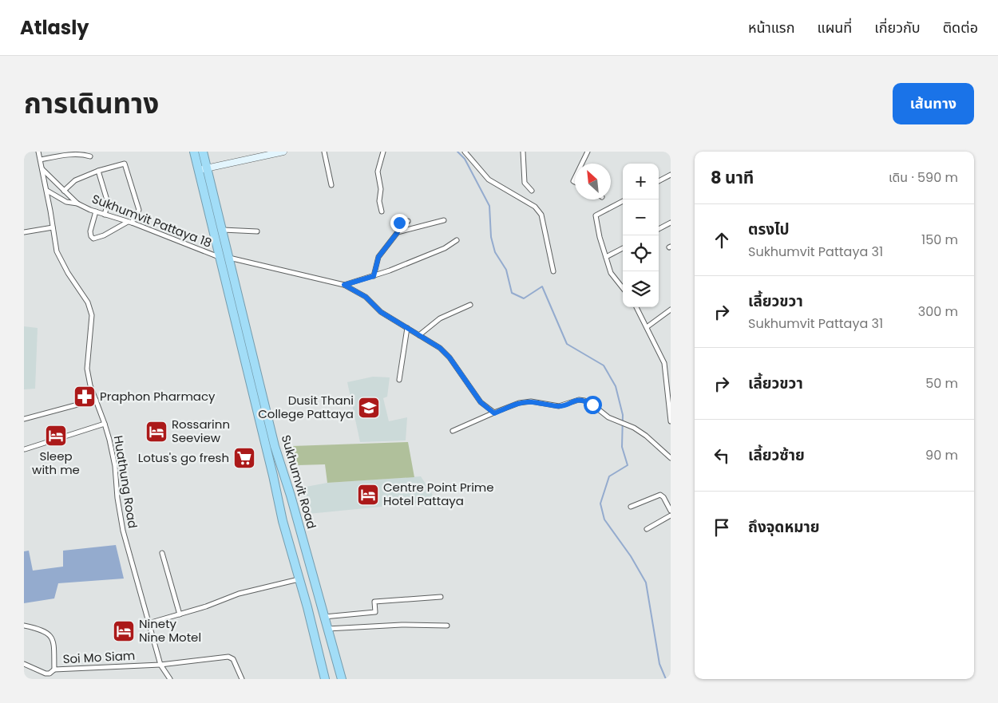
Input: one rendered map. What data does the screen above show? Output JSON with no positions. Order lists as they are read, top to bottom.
{
  "streets": {
    "highway": ["Sukhumvit Road"],
    "street": ["Sukhumvit Pattaya 18", "Huathung Road", "Soi Mo Siam"]
  },
  "crossings": [
    ["Sukhumvit Pattaya 18", "Huathung Road"],
    ["Sukhumvit Pattaya 18", "Sukhumvit Road"],
    ["Huathung Road", "Soi Mo Siam"]
  ],
  "places": {
    "pharmacy": ["Praphon Pharmacy"],
    "school or university": ["Dusit Thani College Pattaya"],
    "hotel": [
      "Rossarinn Seeview",
      "Sleep with me",
      "Centre Point Prime Hotel Pattaya",
      "Ninety Nine Motel"
    ],
    "supermarket": ["Lotus's go fresh"]
  },
  "north": "top left",
  "page": {
    "header": "Atlasly",
    "nav": [
      "หน้าแรก",
      "แผนที่",
      "เกี่ยวกับ",
      "ติดต่อ"
    ],
    "title": "การเดินทาง",
    "buttons": "เส้นทาง",
    "heading": ["8 นาที", "เดิน · 590 m"],
    "map_buttons": ["+", "−"],
    "list": [
      ["ตรงไป", "Sukhumvit Pattaya 31", "150 m"],
      ["เลี้ยวขวา", "Sukhumvit Pattaya 31", "300 m"],
      ["เลี้ยวขวา", "50 m"],
      ["เลี้ยวซ้าย", "90 m"],
      "ถึงจุดหมาย"
    ]
  }
}
